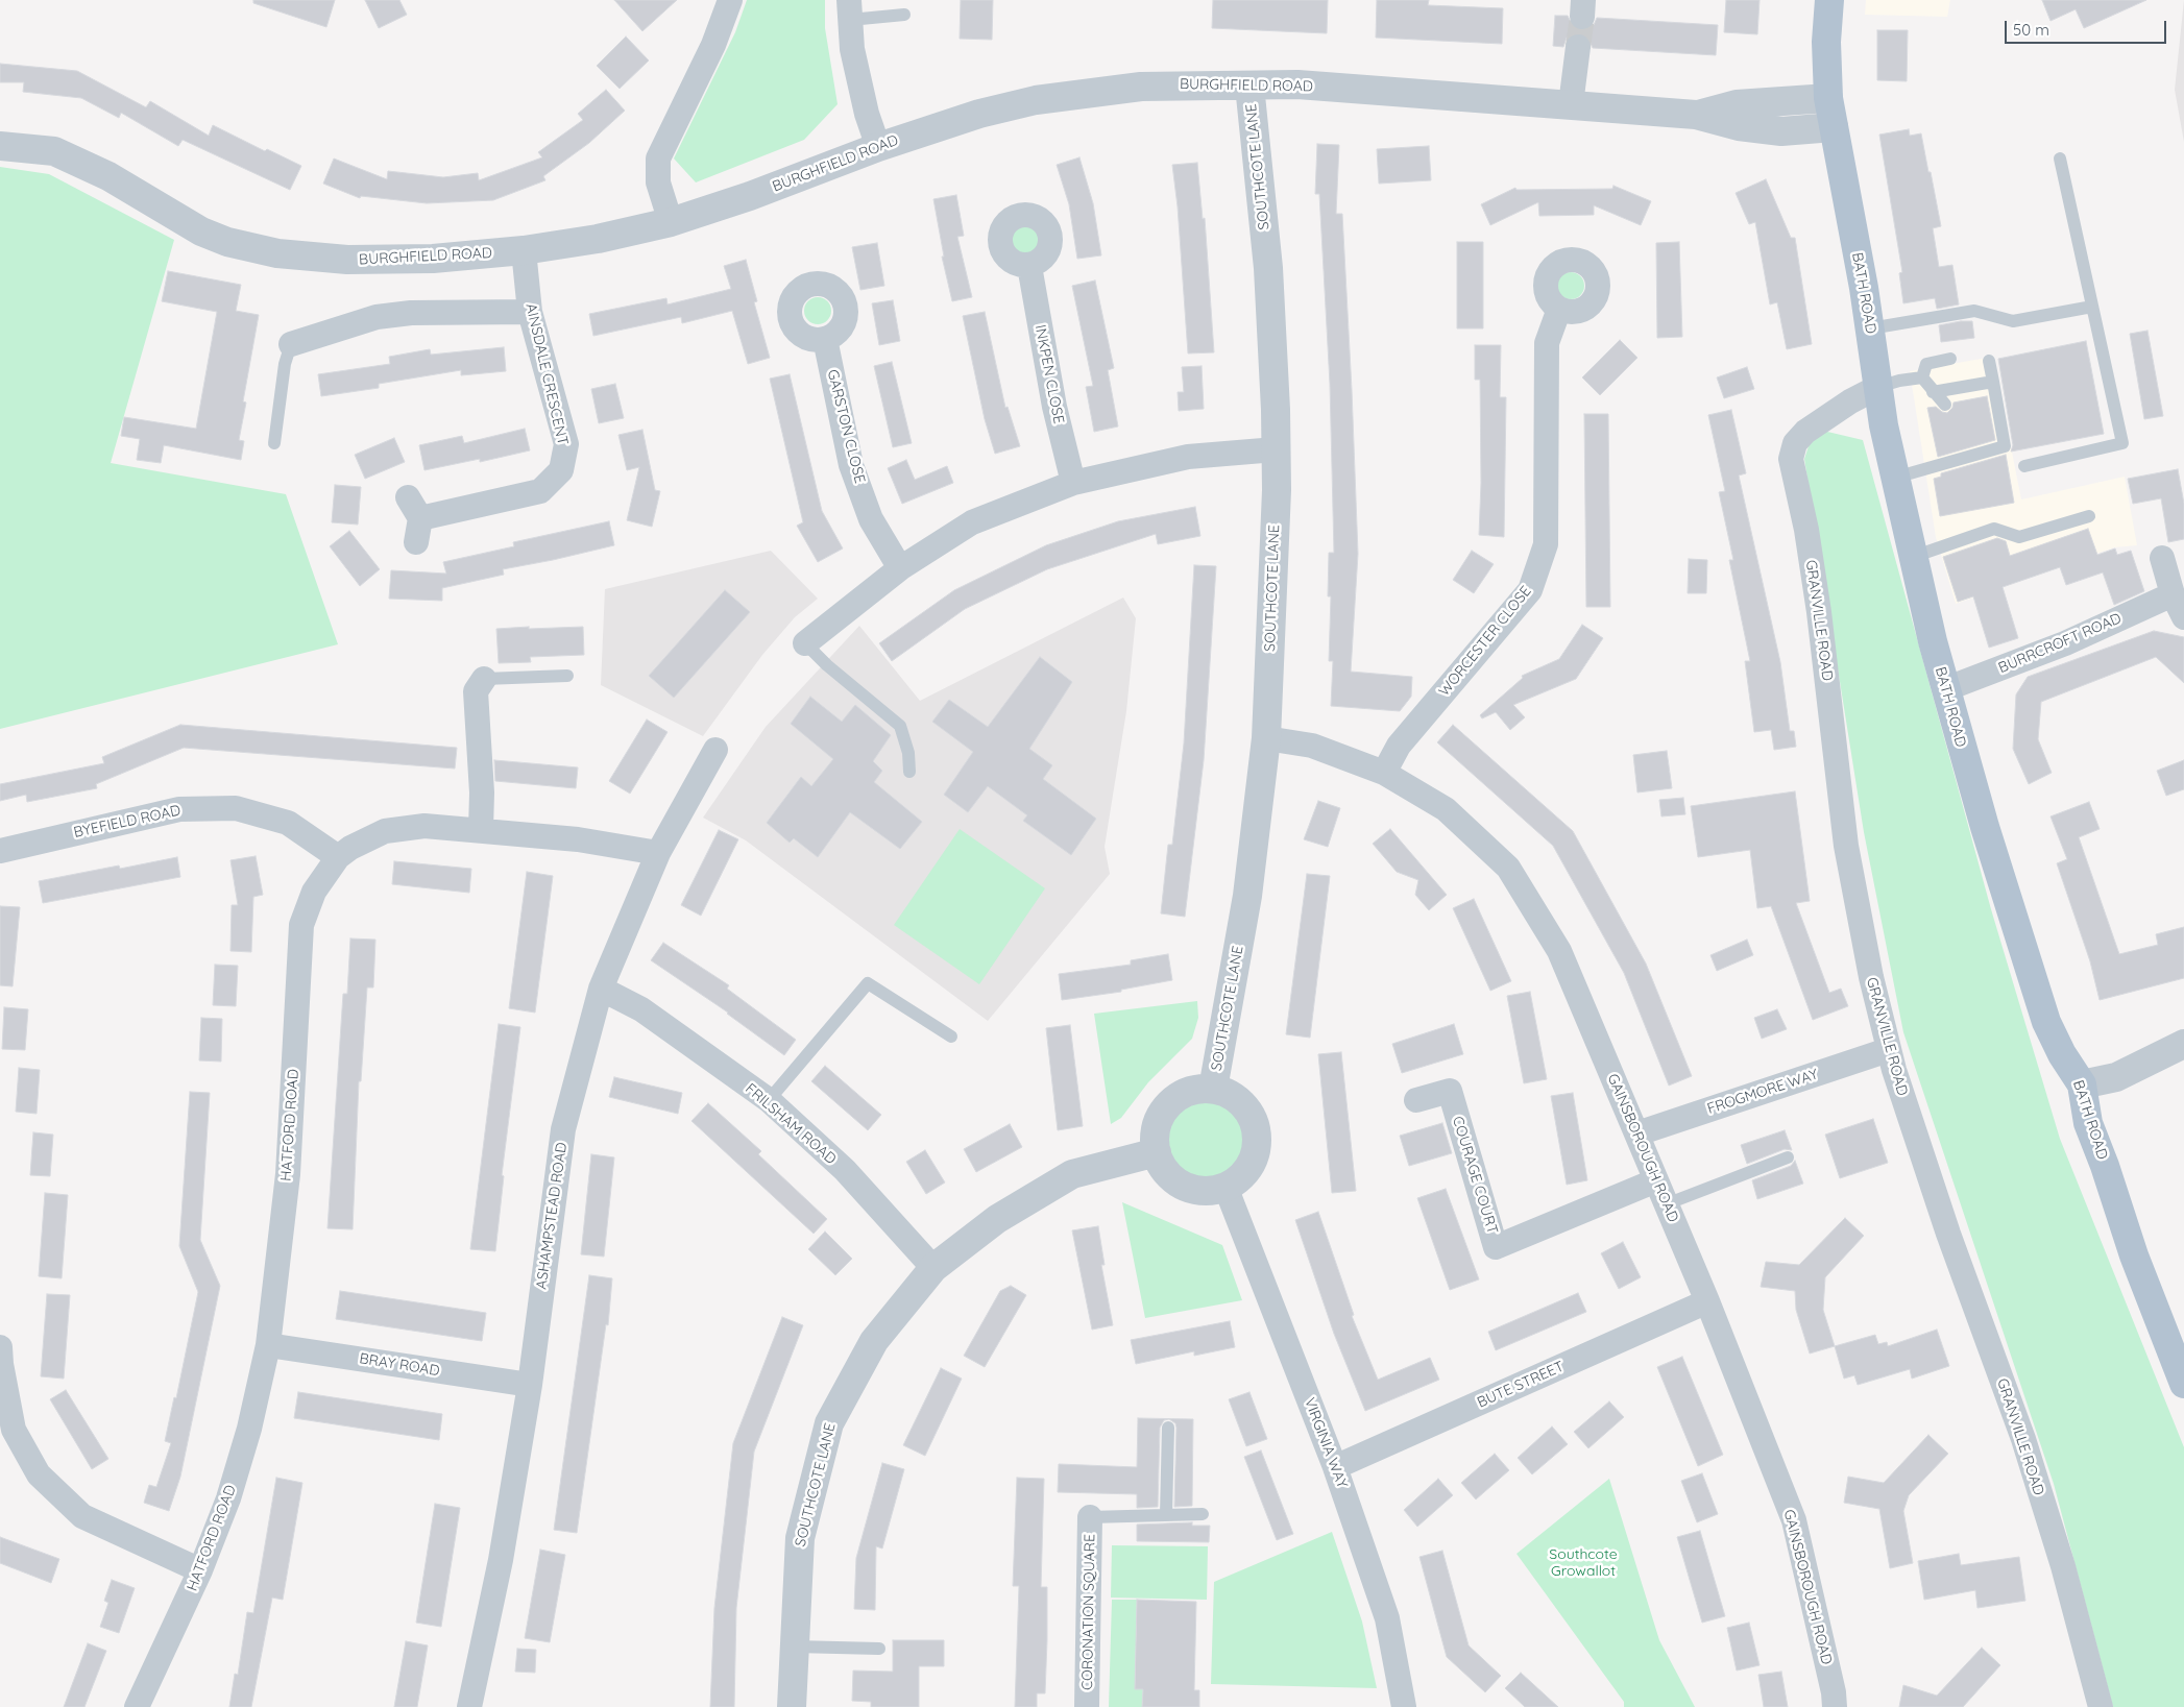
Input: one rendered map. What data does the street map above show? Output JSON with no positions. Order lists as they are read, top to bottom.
{
  "streets": {
    "main road": ["BATH ROAD"],
    "street": [
      "BURGHFIELD ROAD",
      "SOUTHCOTE LANE",
      "AINSDALE CRESCENT",
      "INKPEN CLOSE",
      "GARSTON CLOSE",
      "GRANVILLE ROAD",
      "WORCESTER CLOSE",
      "BURRCROFT ROAD",
      "BYEFIELD ROAD",
      "FROGMORE WAY",
      "FRILSHAM ROAD",
      "HATFORD ROAD",
      "GAINSBOROUGH ROAD",
      "COURAGE COURT",
      "ASHAMPSTEAD ROAD",
      "BRAY ROAD",
      "BUTE STREET",
      "VIRGINIA WAY",
      "CORONATION SQUARE"
    ]
  },
  "crossings": [
    ["BURGHFIELD ROAD", "SOUTHCOTE LANE"],
    ["BURGHFIELD ROAD", "BATH ROAD"],
    ["BURGHFIELD ROAD", "AINSDALE CRESCENT"],
    ["SOUTHCOTE LANE", "FRILSHAM ROAD"],
    ["SOUTHCOTE LANE", "GAINSBOROUGH ROAD"],
    ["SOUTHCOTE LANE", "VIRGINIA WAY"],
    ["BATH ROAD", "GRANVILLE ROAD"],
    ["BATH ROAD", "BURRCROFT ROAD"],
    ["GRANVILLE ROAD", "FROGMORE WAY"],
    ["WORCESTER CLOSE", "GAINSBOROUGH ROAD"],
    ["BYEFIELD ROAD", "HATFORD ROAD"],
    ["FROGMORE WAY", "GAINSBOROUGH ROAD"],
    ["FRILSHAM ROAD", "ASHAMPSTEAD ROAD"],
    ["HATFORD ROAD", "ASHAMPSTEAD ROAD"],
    ["HATFORD ROAD", "BRAY ROAD"],
    ["GAINSBOROUGH ROAD", "COURAGE COURT"],
    ["GAINSBOROUGH ROAD", "BUTE STREET"],
    ["ASHAMPSTEAD ROAD", "BRAY ROAD"],
    ["BUTE STREET", "VIRGINIA WAY"]
  ],
  "parks": ["Southcote Growallot"],
  "scale_bar": "50 m"
}
